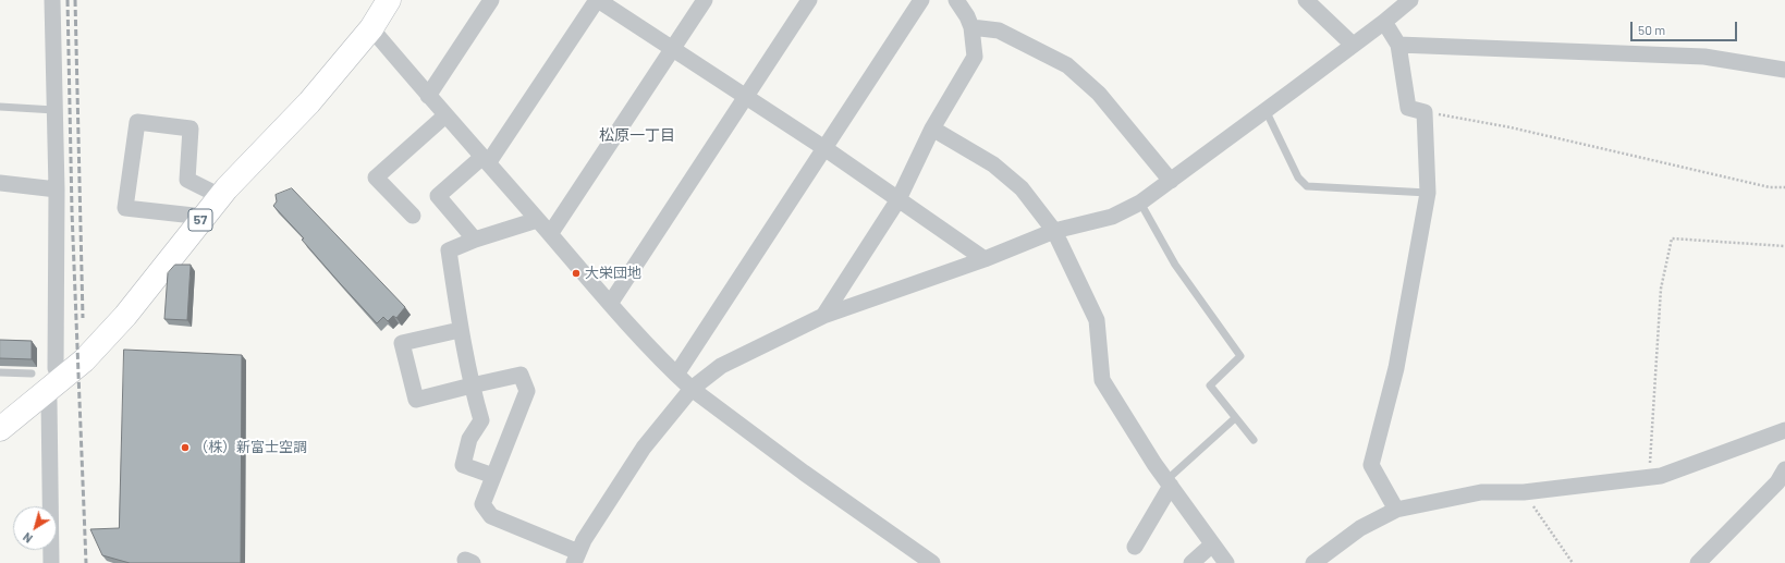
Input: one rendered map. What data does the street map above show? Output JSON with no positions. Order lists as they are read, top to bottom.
{
  "streets": {
    "main road": ["57"]
  },
  "districts": ["松原一丁目"],
  "places": ["大栄団地", "（株）新富士空調"],
  "scale_bar": "50 m",
  "north": "bottom left"
}
